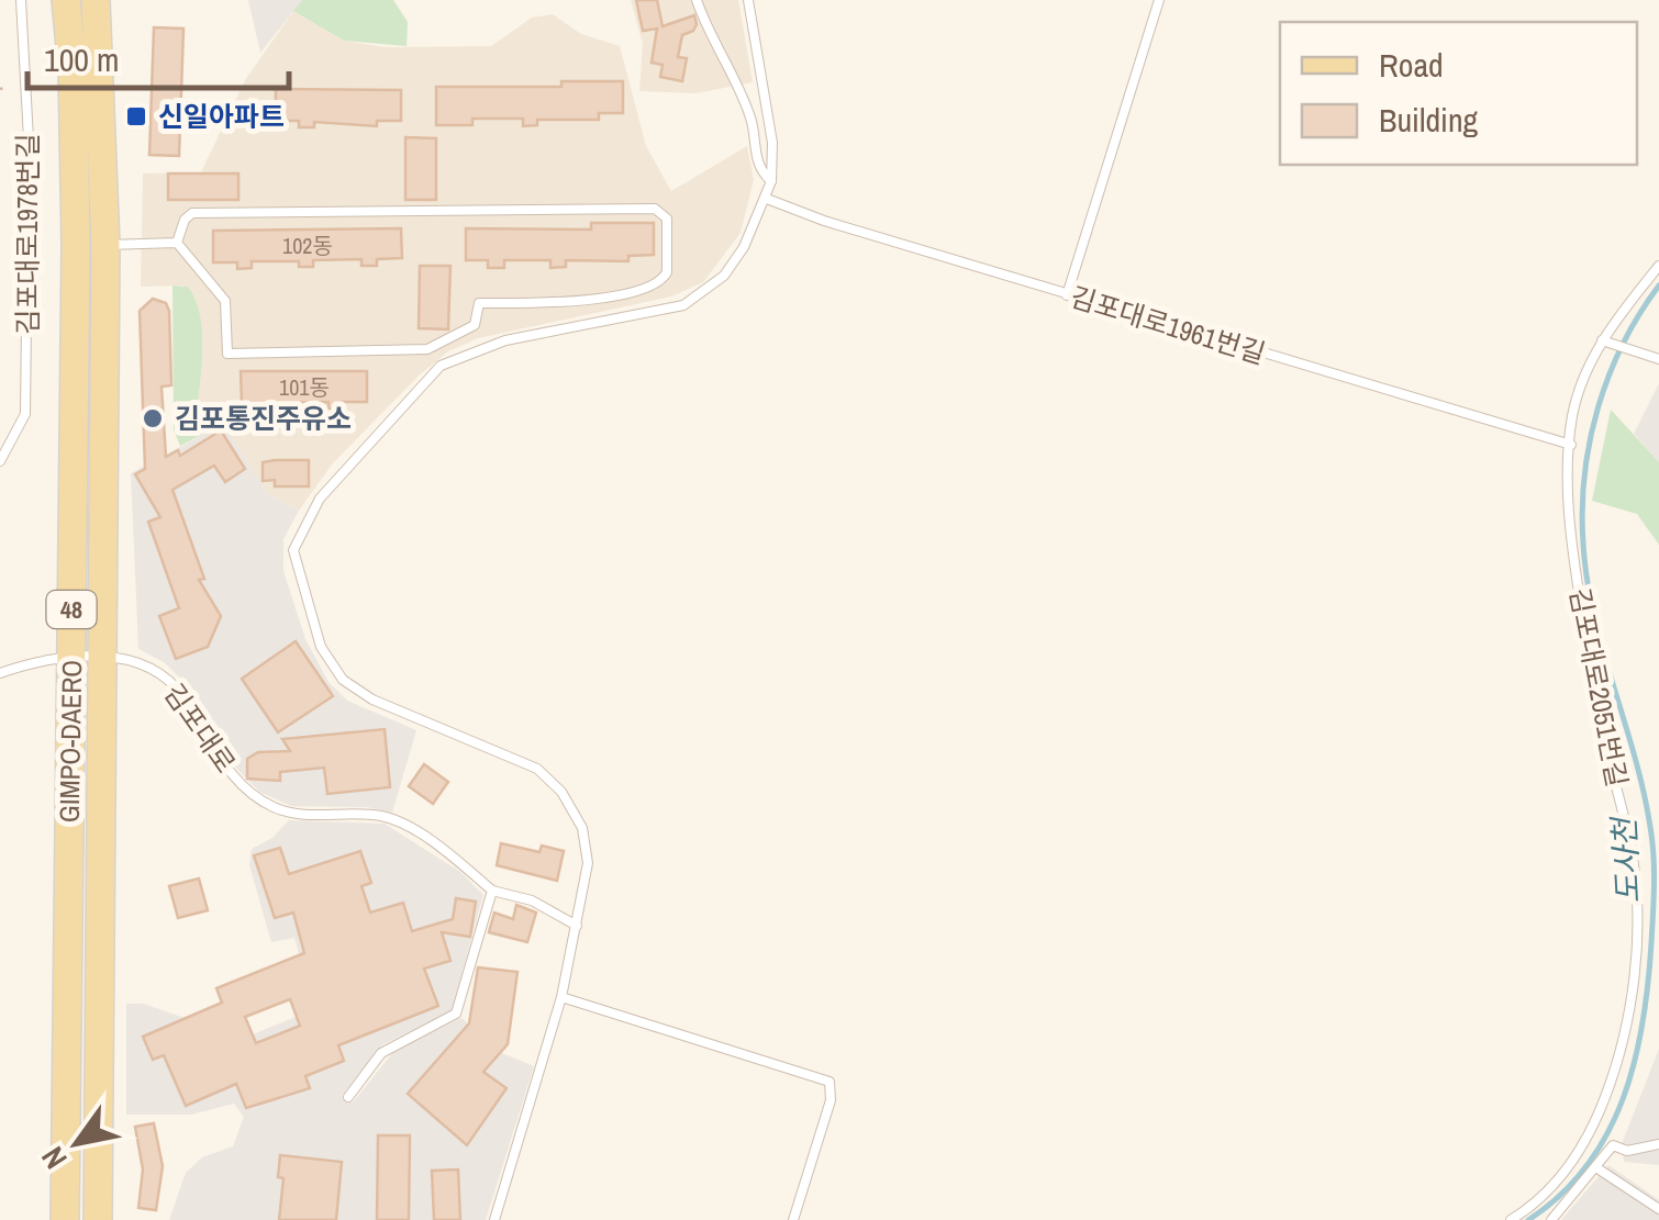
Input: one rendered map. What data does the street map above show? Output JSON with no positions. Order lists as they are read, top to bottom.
{
  "streets": {
    "main road": ["48", "GIMPO-DAERO"],
    "lane": [
      "김포대로1978번길",
      "김포대로1961번길",
      "김포대로2051번길",
      "김포대로"
    ]
  },
  "crossings": [
    ["김포대로1961번길", "김포대로2051번길"],
    ["김포대로", "GIMPO-DAERO"]
  ],
  "water": ["도사천"],
  "places": {
    "transit": ["신일아파트"],
    "other": ["김포통진주유소"]
  },
  "house_numbers": ["102동", "101동"],
  "legend": ["Road", "Building"],
  "scale_bar": "100 m",
  "north": "bottom left"
}
